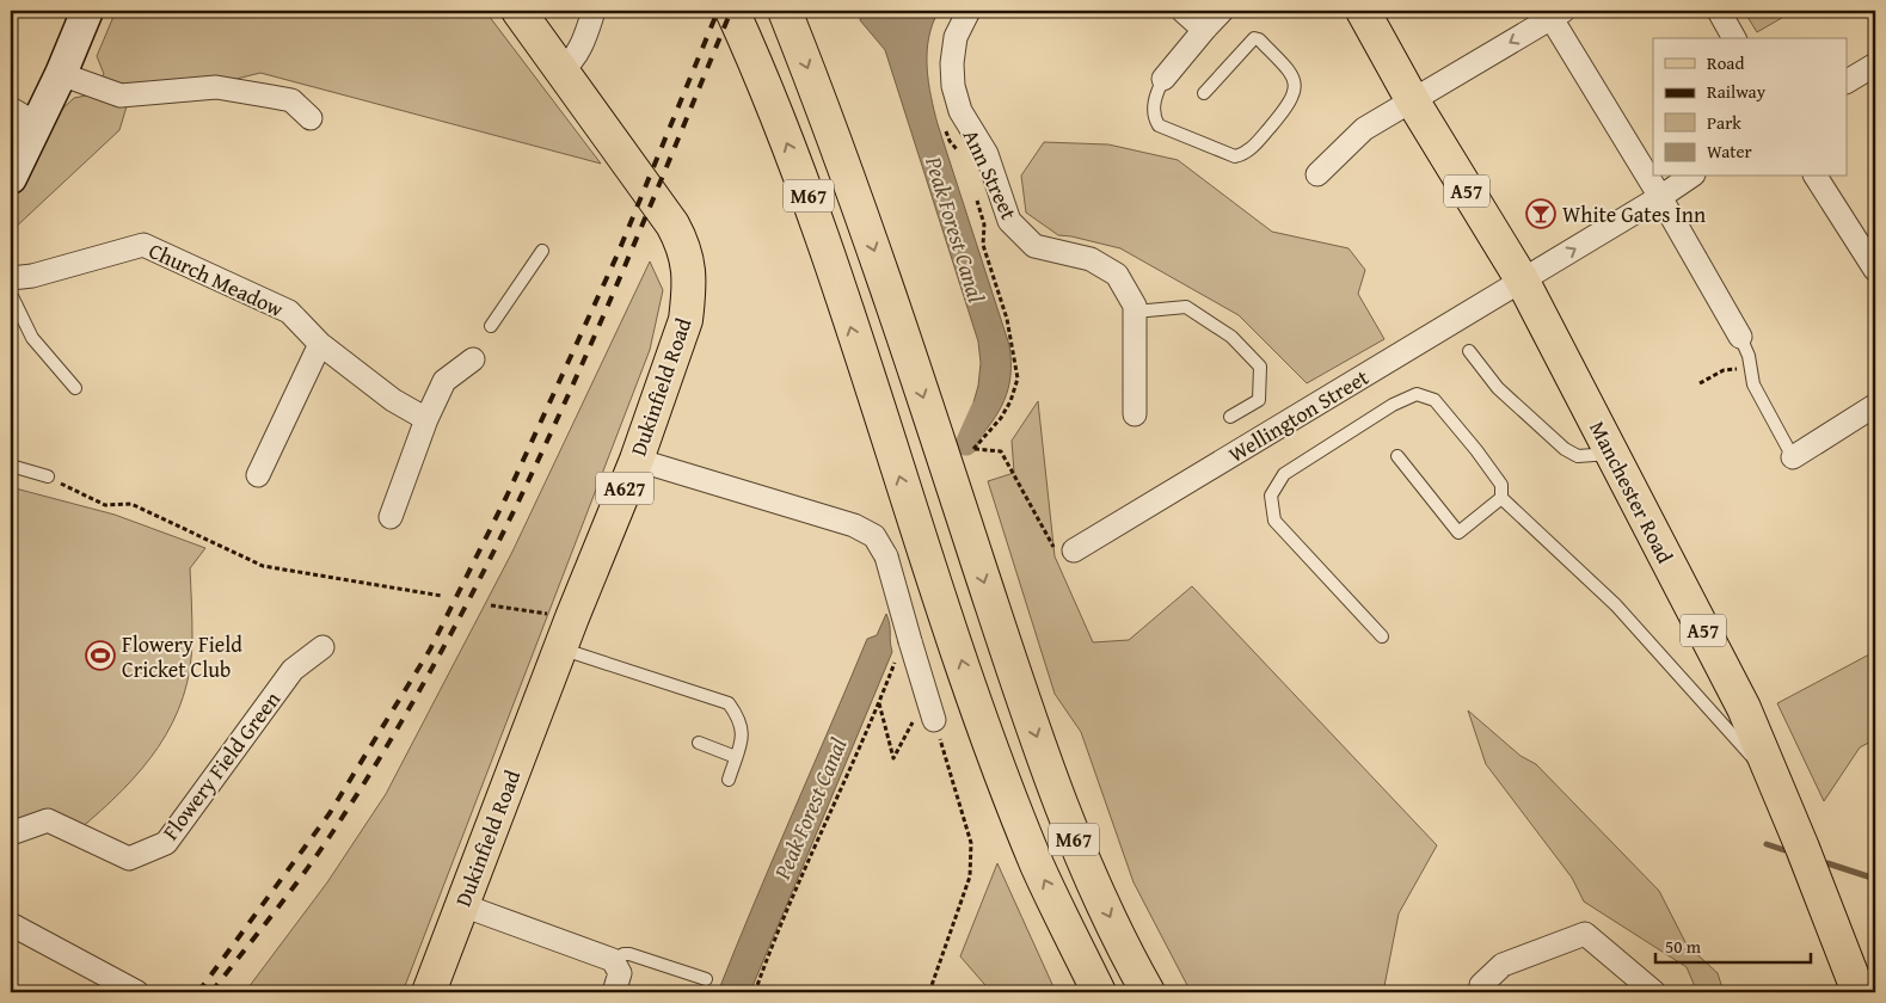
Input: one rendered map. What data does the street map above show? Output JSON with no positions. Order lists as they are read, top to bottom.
{
  "streets": {
    "main road": [
      "A57",
      "M67",
      "Dukinfield Road",
      "A627",
      "Manchester Road"
    ],
    "street": [
      "Ann Street",
      "Church Meadow",
      "Wellington Street",
      "Flowery Field Green"
    ]
  },
  "crossings": [
    ["Wellington Street", "Manchester Road"]
  ],
  "water": ["Peak Forest Canal"],
  "places": {
    "bar": ["White Gates Inn"],
    "sports": ["Flowery Field Cricket Club"]
  },
  "legend": [
    "Road",
    "Railway",
    "Park",
    "Water"
  ],
  "scale_bar": "50 m"
}
